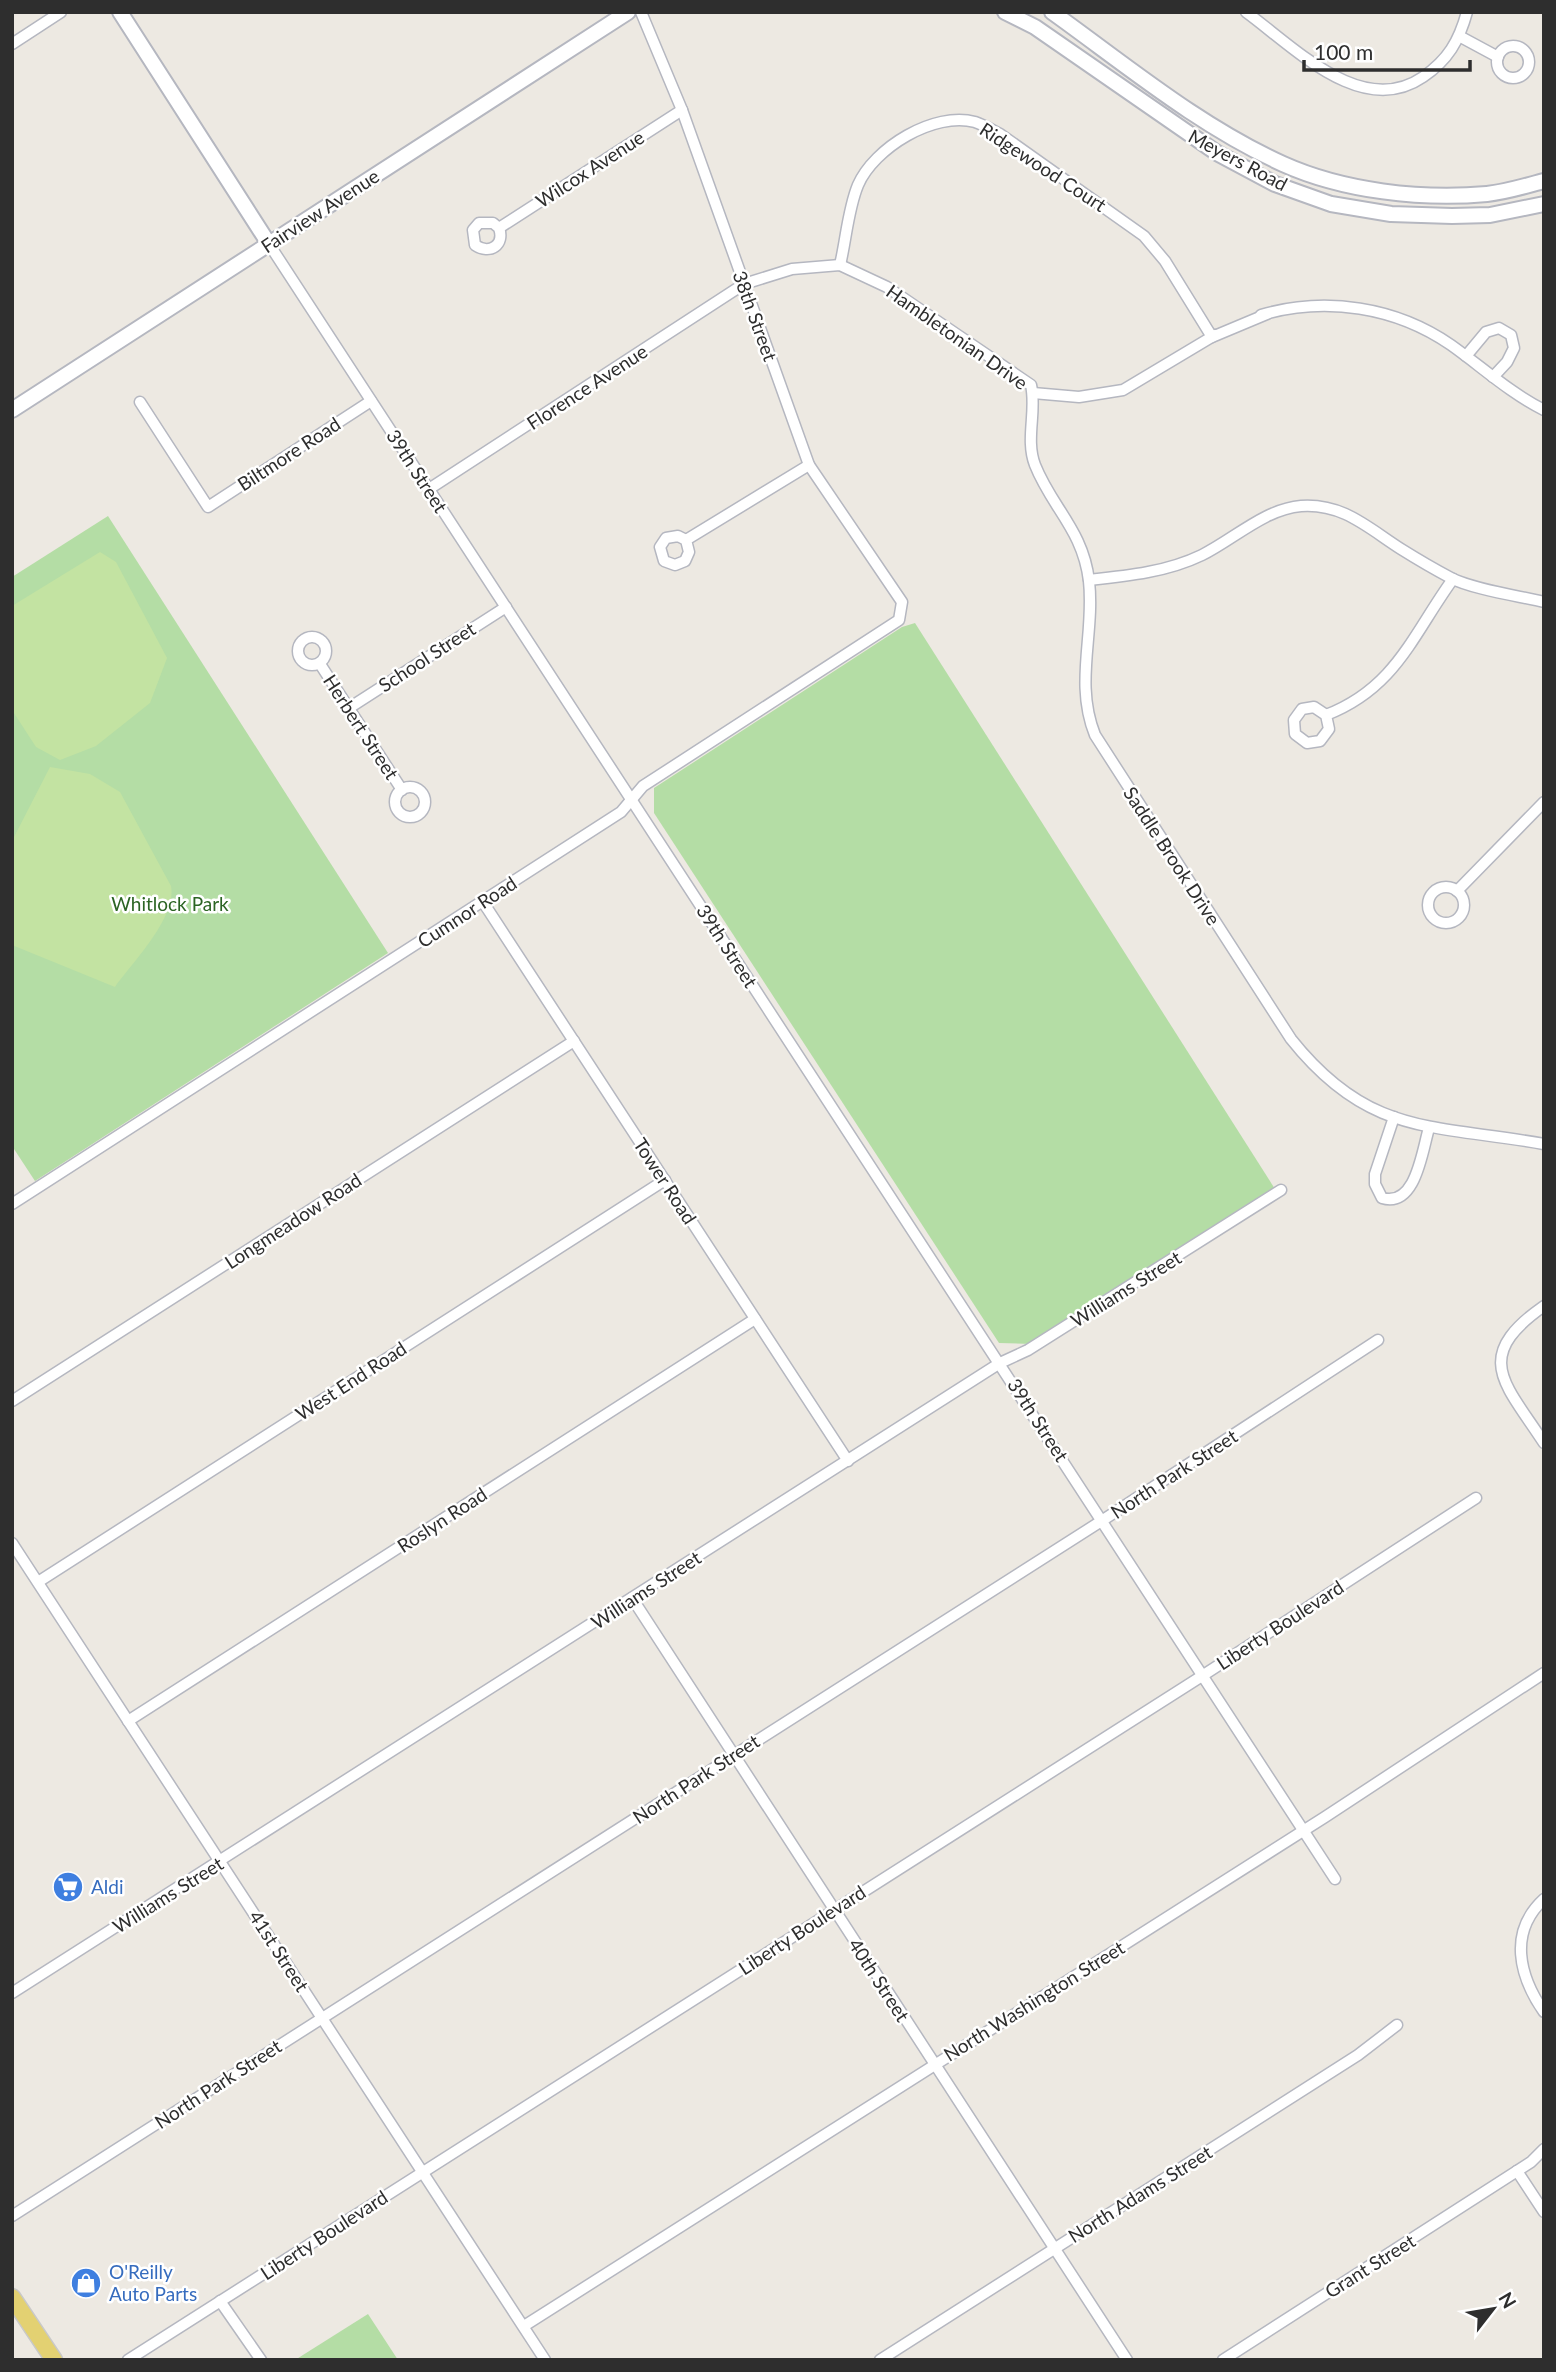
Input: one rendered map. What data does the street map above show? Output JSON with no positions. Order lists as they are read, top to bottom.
{
  "streets": {
    "street": [
      "Meyers Road",
      "Ridgewood Court",
      "Wilcox Avenue",
      "Fairview Avenue",
      "38th Street",
      "Hambletonian Drive",
      "Florence Avenue",
      "Biltmore Road",
      "39th Street",
      "School Street",
      "Herbert Street",
      "Saddle Brook Drive",
      "Cumnor Road",
      "Tower Road",
      "Longmeadow Road",
      "Williams Street",
      "West End Road",
      "North Park Street",
      "Roslyn Road",
      "Liberty Boulevard",
      "41st Street",
      "40th Street",
      "North Washington Street",
      "North Adams Street",
      "Grant Street"
    ]
  },
  "crossings": [
    ["Ridgewood Court", "Hambletonian Drive"],
    ["Wilcox Avenue", "38th Street"],
    ["Fairview Avenue", "39th Street"],
    ["38th Street", "Florence Avenue"],
    ["38th Street", "Cumnor Road"],
    ["Hambletonian Drive", "Saddle Brook Drive"],
    ["Florence Avenue", "39th Street"],
    ["Biltmore Road", "39th Street"],
    ["39th Street", "School Street"],
    ["39th Street", "Cumnor Road"],
    ["39th Street", "Williams Street"],
    ["39th Street", "North Park Street"],
    ["39th Street", "Liberty Boulevard"],
    ["39th Street", "North Washington Street"],
    ["School Street", "Herbert Street"],
    ["Cumnor Road", "Tower Road"],
    ["Tower Road", "Longmeadow Road"],
    ["Tower Road", "Williams Street"],
    ["Tower Road", "West End Road"],
    ["Tower Road", "Roslyn Road"],
    ["Williams Street", "41st Street"],
    ["Williams Street", "40th Street"],
    ["West End Road", "41st Street"],
    ["North Park Street", "41st Street"],
    ["North Park Street", "40th Street"],
    ["Roslyn Road", "41st Street"],
    ["Liberty Boulevard", "41st Street"],
    ["Liberty Boulevard", "40th Street"],
    ["41st Street", "North Washington Street"],
    ["40th Street", "North Washington Street"],
    ["40th Street", "North Adams Street"]
  ],
  "parks": ["Whitlock Park"],
  "places": {
    "supermarket": ["Aldi"],
    "shop": ["O'Reilly Auto Parts"]
  },
  "scale_bar": "100 m",
  "north": "top right"
}
